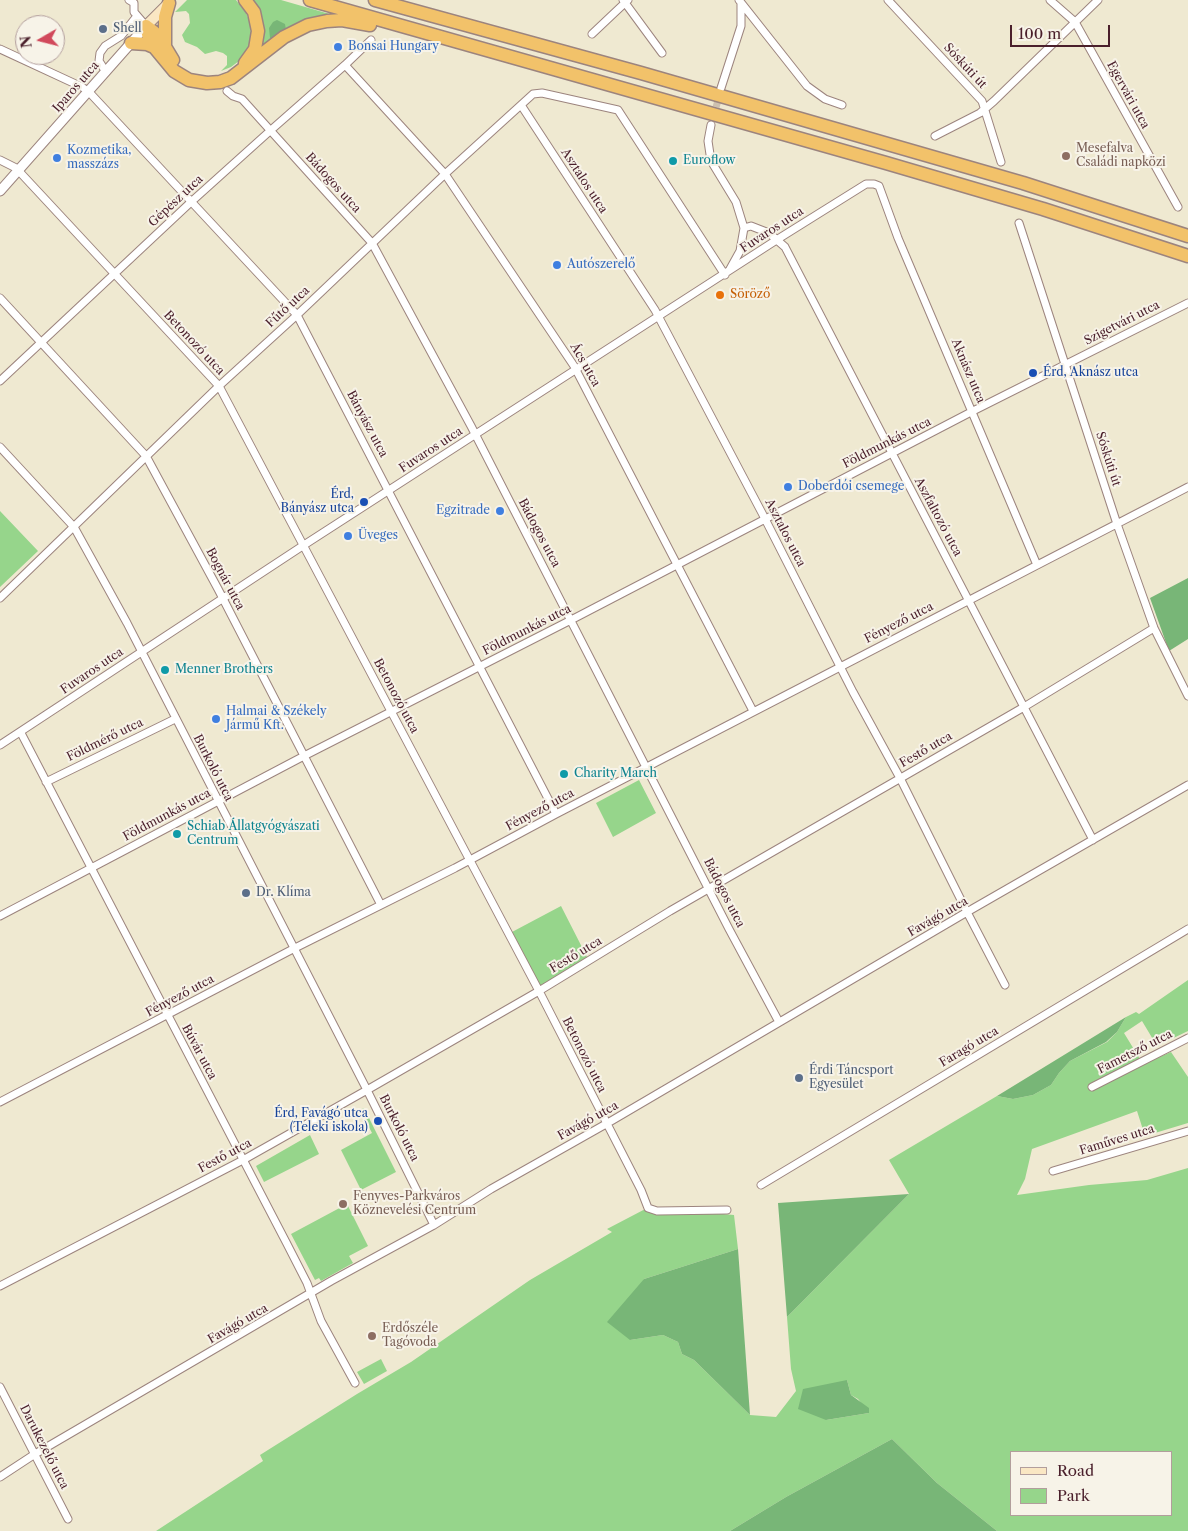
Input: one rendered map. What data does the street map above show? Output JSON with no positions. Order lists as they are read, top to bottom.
{
  "streets": {
    "main road": ["Iparos utca"],
    "street": [
      "Sóskúti út",
      "Egervári utca",
      "Asztalos utca",
      "Bádogos utca",
      "Gépész utca",
      "Fuvaros utca",
      "Fűtő utca",
      "Szigetvári utca",
      "Betonozó utca",
      "Ács utca",
      "Aknász utca",
      "Bányász utca",
      "Földmunkás utca",
      "Aszfaltozó utca",
      "Bognár utca",
      "Fényező utca",
      "Földmérő utca",
      "Festő utca",
      "Burkoló utca",
      "Favágó utca",
      "Faragó utca",
      "Búvár utca",
      "Fametsző utca",
      "Faműves utca",
      "Darukezelő utca"
    ]
  },
  "crossings": [
    ["Sóskúti út", "Szigetvári utca"],
    ["Sóskúti út", "Földmunkás utca"],
    ["Sóskúti út", "Fényező utca"],
    ["Sóskúti út", "Festő utca"],
    ["Iparos utca", "Betonozó utca"],
    ["Iparos utca", "Bányász utca"],
    ["Asztalos utca", "Fuvaros utca"],
    ["Asztalos utca", "Fűtő utca"],
    ["Asztalos utca", "Földmunkás utca"],
    ["Asztalos utca", "Fényező utca"],
    ["Asztalos utca", "Festő utca"],
    ["Asztalos utca", "Favágó utca"],
    ["Bádogos utca", "Gépész utca"],
    ["Bádogos utca", "Fuvaros utca"],
    ["Bádogos utca", "Fűtő utca"],
    ["Bádogos utca", "Földmunkás utca"],
    ["Bádogos utca", "Fényező utca"],
    ["Bádogos utca", "Festő utca"],
    ["Bádogos utca", "Favágó utca"],
    ["Gépész utca", "Betonozó utca"],
    ["Gépész utca", "Ács utca"],
    ["Gépész utca", "Bányász utca"],
    ["Gépész utca", "Bognár utca"],
    ["Fuvaros utca", "Fűtő utca"],
    ["Fuvaros utca", "Betonozó utca"],
    ["Fuvaros utca", "Ács utca"],
    ["Fuvaros utca", "Aknász utca"],
    ["Fuvaros utca", "Bányász utca"],
    ["Fuvaros utca", "Aszfaltozó utca"],
    ["Fuvaros utca", "Bognár utca"],
    ["Fuvaros utca", "Burkoló utca"],
    ["Fuvaros utca", "Búvár utca"],
    ["Fűtő utca", "Betonozó utca"],
    ["Fűtő utca", "Ács utca"],
    ["Fűtő utca", "Bányász utca"],
    ["Fűtő utca", "Bognár utca"],
    ["Fűtő utca", "Burkoló utca"],
    ["Szigetvári utca", "Földmunkás utca"],
    ["Betonozó utca", "Földmunkás utca"],
    ["Betonozó utca", "Fényező utca"],
    ["Betonozó utca", "Festő utca"],
    ["Betonozó utca", "Favágó utca"],
    ["Ács utca", "Földmunkás utca"],
    ["Ács utca", "Fényező utca"],
    ["Aknász utca", "Földmunkás utca"],
    ["Aknász utca", "Fényező utca"],
    ["Bányász utca", "Földmunkás utca"],
    ["Bányász utca", "Fényező utca"],
    ["Földmunkás utca", "Aszfaltozó utca"],
    ["Földmunkás utca", "Bognár utca"],
    ["Földmunkás utca", "Burkoló utca"],
    ["Földmunkás utca", "Búvár utca"],
    ["Aszfaltozó utca", "Fényező utca"],
    ["Aszfaltozó utca", "Festő utca"],
    ["Aszfaltozó utca", "Favágó utca"],
    ["Bognár utca", "Fényező utca"],
    ["Fényező utca", "Burkoló utca"],
    ["Fényező utca", "Búvár utca"],
    ["Földmérő utca", "Burkoló utca"],
    ["Földmérő utca", "Búvár utca"],
    ["Festő utca", "Burkoló utca"],
    ["Festő utca", "Búvár utca"],
    ["Burkoló utca", "Favágó utca"],
    ["Favágó utca", "Búvár utca"],
    ["Favágó utca", "Darukezelő utca"]
  ],
  "places": [
    "Shell",
    "Bonsai Hungary",
    "Mesefalva Családi napközi",
    "Kozmetika, masszázs",
    "Euroflow",
    "Autószerelő",
    "Söröző",
    "Érd, Aknász utca",
    "Doberdói csemege",
    "Érd, Bányász utca",
    "Egzitrade",
    "Üveges",
    "Menner Brothers",
    "Halmai & Székely Jármű Kft.",
    "Charity March",
    "Schiab Állatgyógyászati Centrum",
    "Dr. Klíma",
    "Érdi Táncsport Egyesület",
    "Érd, Favágó utca (Teleki iskola)",
    "Fenyves-Parkváros Köznevelési Centrum",
    "Erdőszéle Tagóvoda"
  ],
  "legend": ["Road", "Park"],
  "scale_bar": "100 m",
  "north": "left"
}
